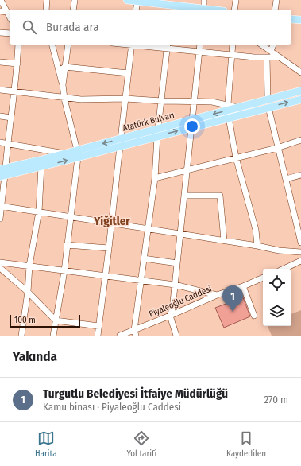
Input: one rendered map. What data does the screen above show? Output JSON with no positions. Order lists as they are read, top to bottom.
{
  "streets": {
    "main road": ["Atatürk Bulvarı"],
    "street": ["Piyaleoğlu Caddesi"]
  },
  "districts": ["Yiğitler"],
  "scale_bar": "100 m",
  "page": {
    "search": "Burada ara",
    "pins": "1",
    "scale": "100 m",
    "heading": "Yakında",
    "list": [
      {
        "mark": "1",
        "name": "Turgutlu Belediyesi İtfaiye Müdürlüğü",
        "note": "Kamu binası · Piyaleoğlu Caddesi",
        "value": "270 m"
      }
    ],
    "nav": ["Harita", "Yol tarifi", "Kaydedilen"]
  }
}
